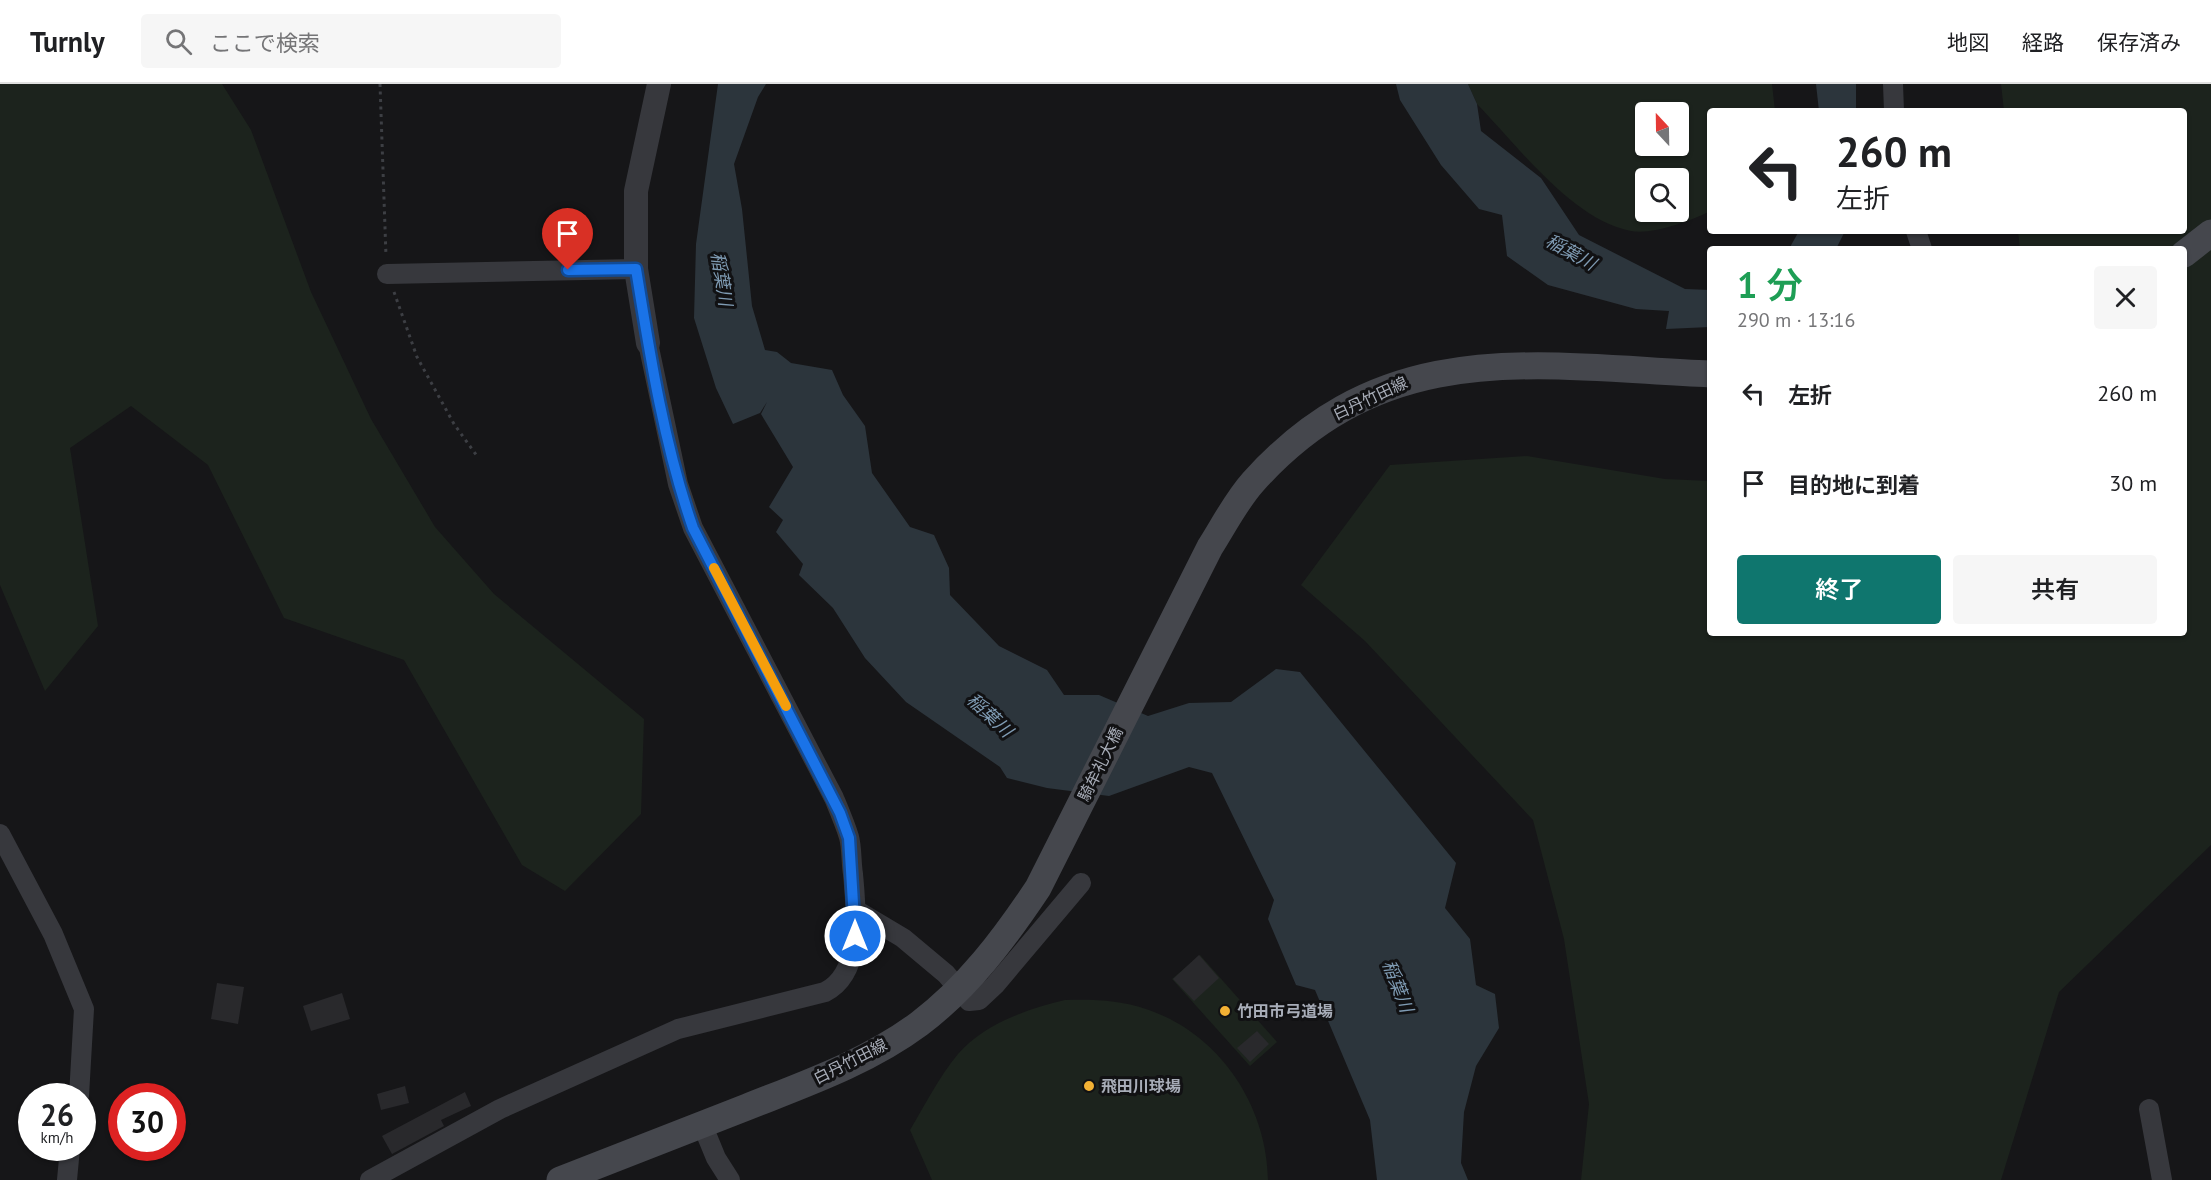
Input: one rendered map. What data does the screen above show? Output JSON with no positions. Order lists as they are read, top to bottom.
{
  "streets": {
    "main road": ["白丹竹田線", "騎牟礼大橋"]
  },
  "crossings": [
    ["白丹竹田線", "騎牟礼大橋"]
  ],
  "water": ["稲葉川"],
  "places": ["竹田市弓道場", "飛田川球場"],
  "north": "top",
  "page": {
    "header": "Turnly",
    "search": "ここで検索",
    "nav": ["地図", "経路", "保存済み"],
    "turn": ["260 m", "左折"],
    "heading": ["1 分", "290 m · 13:16"],
    "list": [
      {
        "name": "左折",
        "value": "260 m"
      },
      {
        "name": "目的地に到着",
        "value": "30 m"
      }
    ],
    "buttons": ["終了", "共有"],
    "speed": "26 km/h",
    "limit": "30"
  }
}
